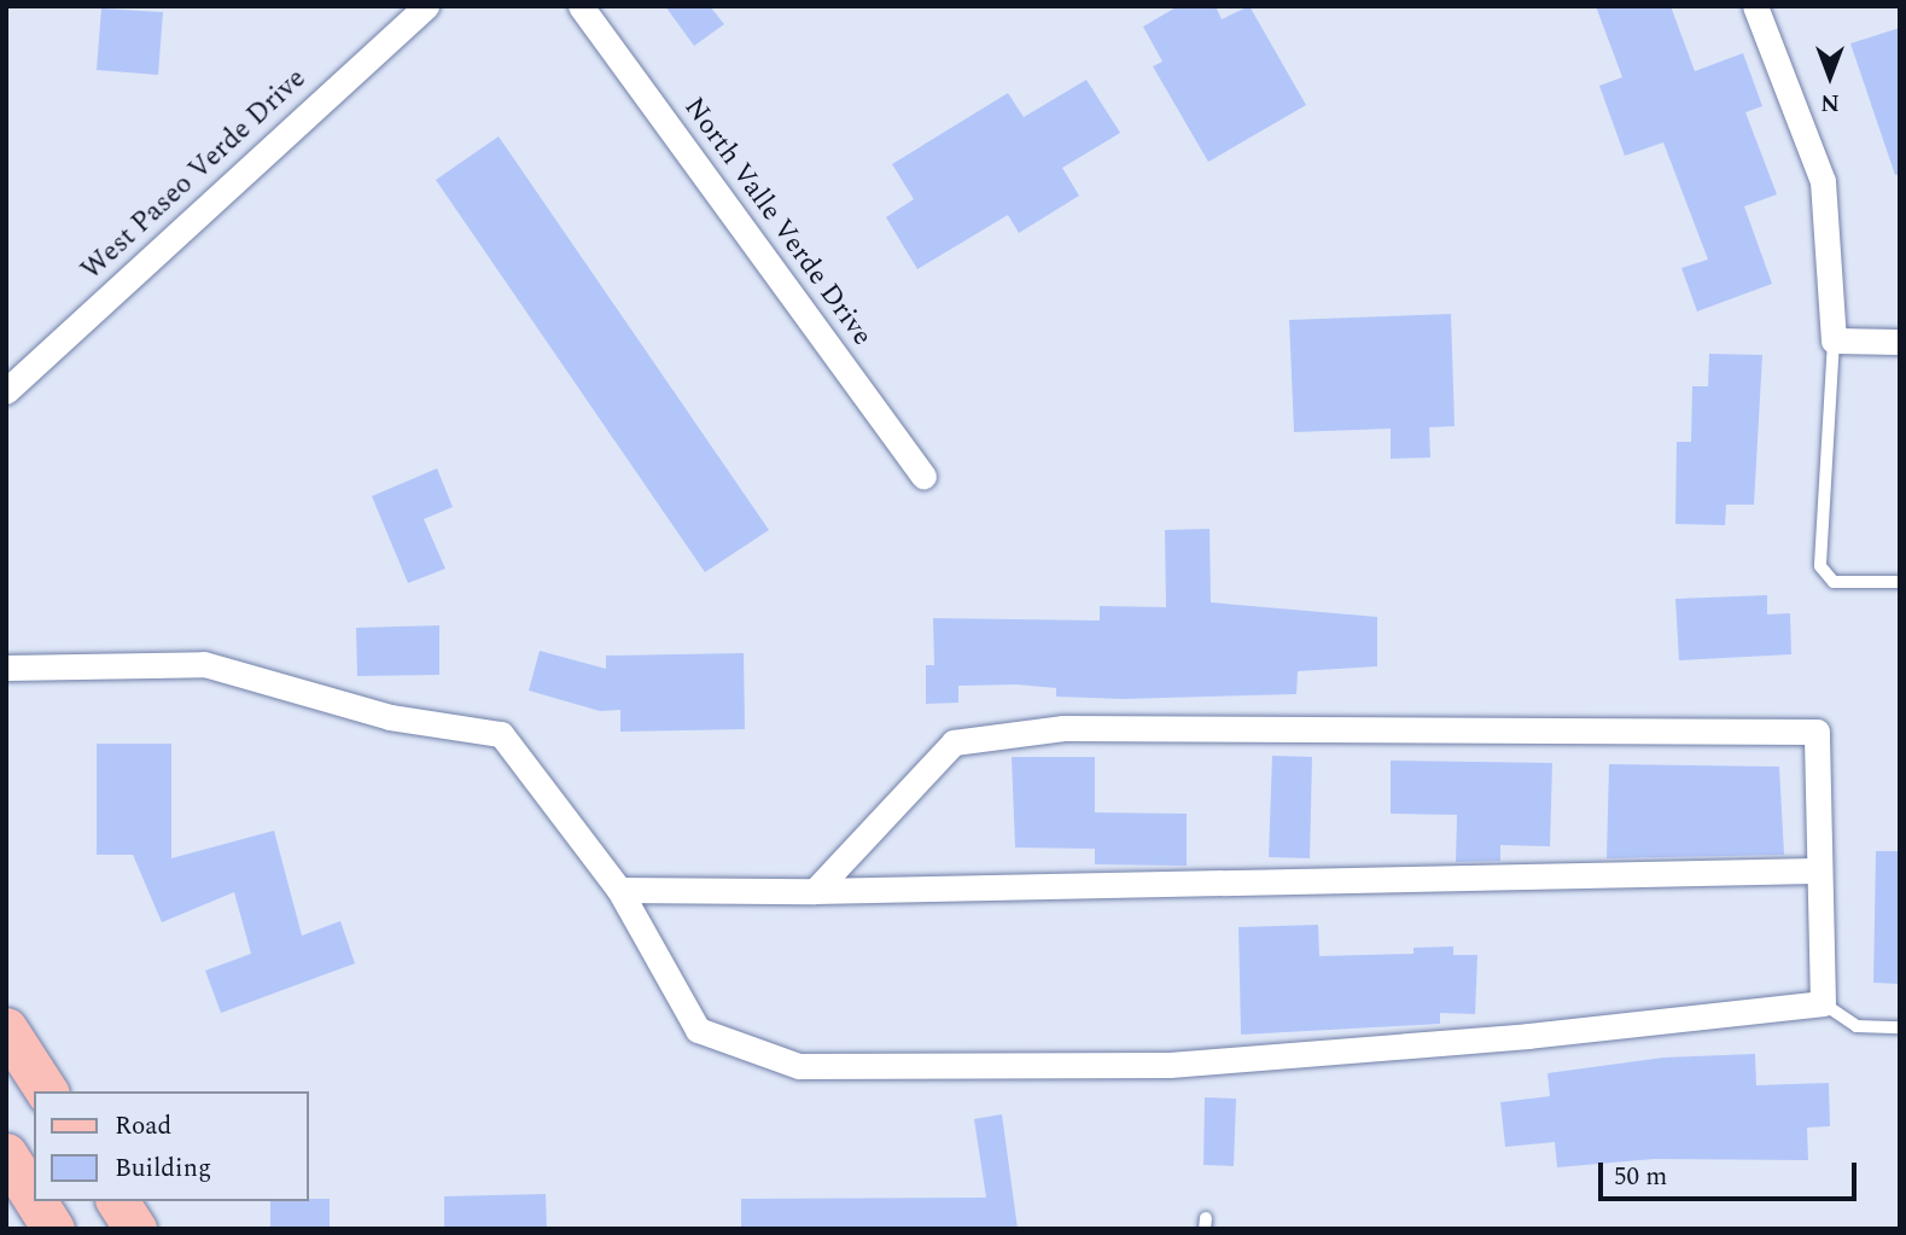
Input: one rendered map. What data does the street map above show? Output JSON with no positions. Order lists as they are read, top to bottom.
{
  "streets": {
    "street": ["West Paseo Verde Drive", "North Valle Verde Drive"]
  },
  "legend": ["Road", "Building"],
  "scale_bar": "50 m",
  "north": "bottom"
}
